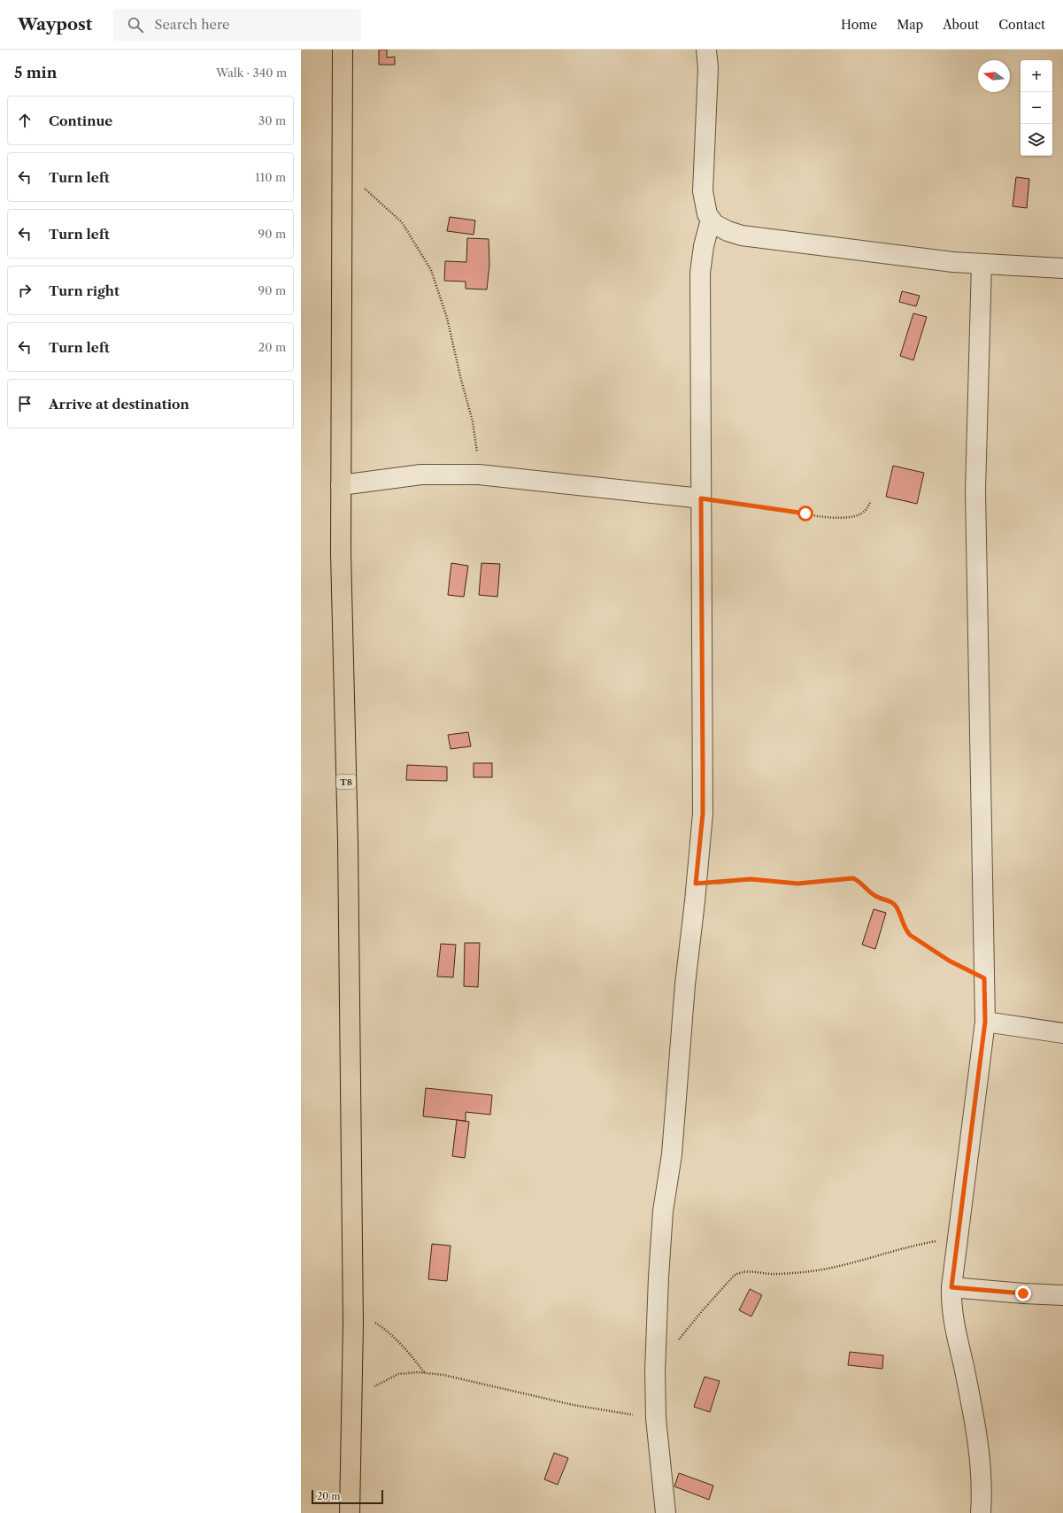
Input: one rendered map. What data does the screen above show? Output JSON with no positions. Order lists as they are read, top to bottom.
{
  "streets": {
    "highway": ["T8"]
  },
  "scale_bar": "20 m",
  "north": "left",
  "page": {
    "header": "Waypost",
    "search": "Search here",
    "nav": [
      "Home",
      "Map",
      "About",
      "Contact"
    ],
    "heading": ["5 min", "Walk · 340 m"],
    "map_buttons": ["+", "−"],
    "list": [
      ["Continue", "30 m"],
      ["Turn left", "110 m"],
      ["Turn left", "90 m"],
      ["Turn right", "90 m"],
      ["Turn left", "20 m"],
      "Arrive at destination"
    ],
    "scale": "20 m"
  }
}
